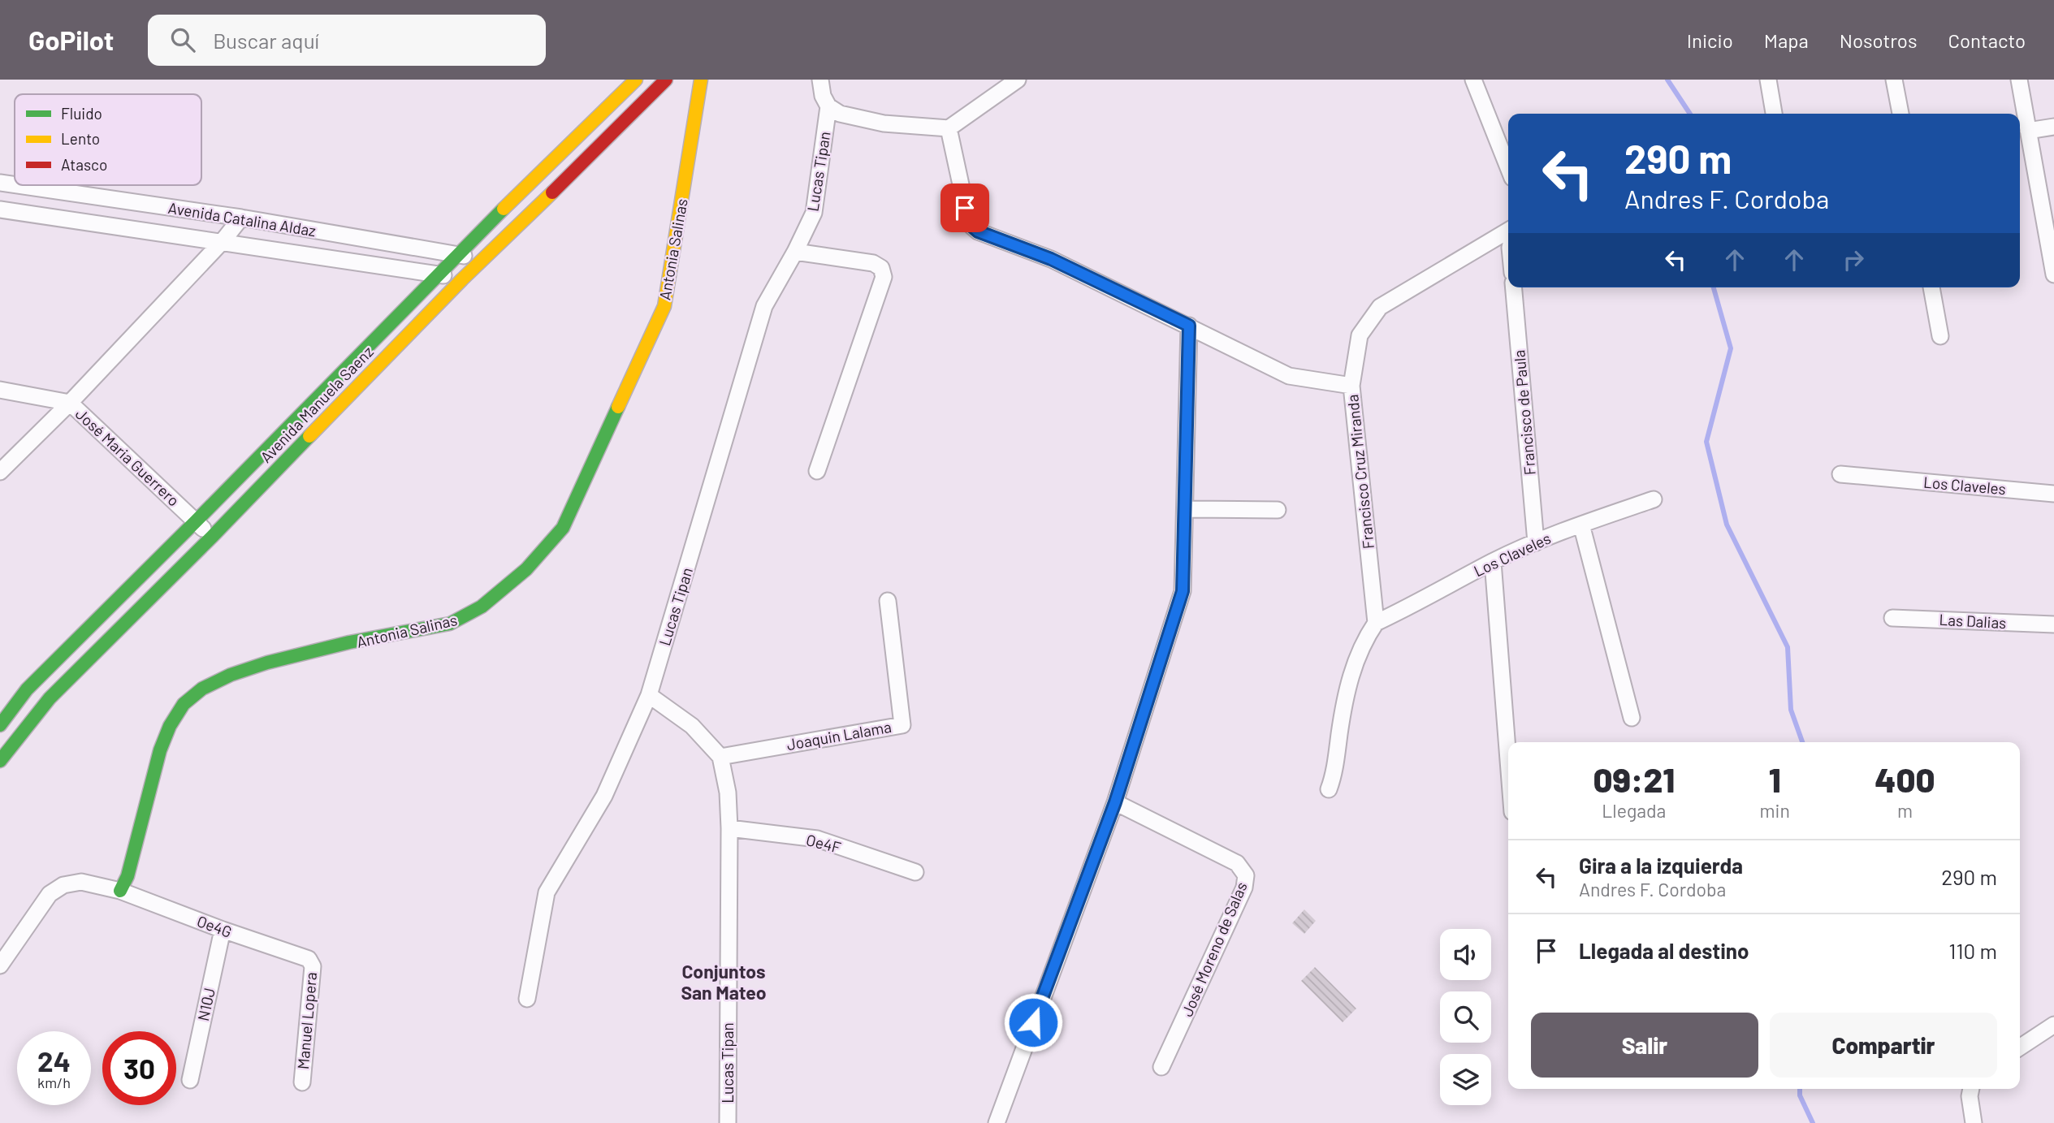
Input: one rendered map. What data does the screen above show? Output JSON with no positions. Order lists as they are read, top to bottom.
{
  "streets": {
    "street": [
      "Lucas Tipan",
      "Avenida Catalina Aldaz",
      "Antonia Salinas",
      "Avenida Manuela Saenz",
      "Francisco de Paula",
      "José Maria Guerrero",
      "Francisco Cruz Miranda",
      "Los Claveles",
      "Las Dalias",
      "Joaquin Lalama",
      "Oe4F",
      "Oe4G",
      "José Moreno de Salas",
      "N10J",
      "Manuel Lopera"
    ]
  },
  "crossings": [
    ["Lucas Tipan", "Joaquin Lalama"],
    ["Lucas Tipan", "Oe4F"],
    ["Avenida Catalina Aldaz", "Avenida Manuela Saenz"],
    ["Antonia Salinas", "Oe4G"],
    ["Avenida Manuela Saenz", "José Maria Guerrero"],
    ["Francisco de Paula", "Los Claveles"],
    ["Francisco Cruz Miranda", "Los Claveles"],
    ["Oe4G", "N10J"],
    ["Oe4G", "Manuel Lopera"]
  ],
  "districts": ["Conjuntos San Mateo"],
  "legend": ["Fluido", "Lento", "Atasco"],
  "page": {
    "header": "GoPilot",
    "search": "Buscar aquí",
    "nav": [
      "Inicio",
      "Mapa",
      "Nosotros",
      "Contacto"
    ],
    "turn": ["290 m", "Andres F. Cordoba"],
    "eta": [
      "09:21",
      "Llegada",
      "1",
      "min",
      "400",
      "m"
    ],
    "list": [
      {
        "name": "Gira a la izquierda",
        "note": "Andres F. Cordoba",
        "value": "290 m"
      },
      {
        "name": "Llegada al destino",
        "value": "110 m"
      }
    ],
    "buttons": ["Salir", "Compartir"],
    "speed": "24 km/h",
    "limit": "30"
  }
}
